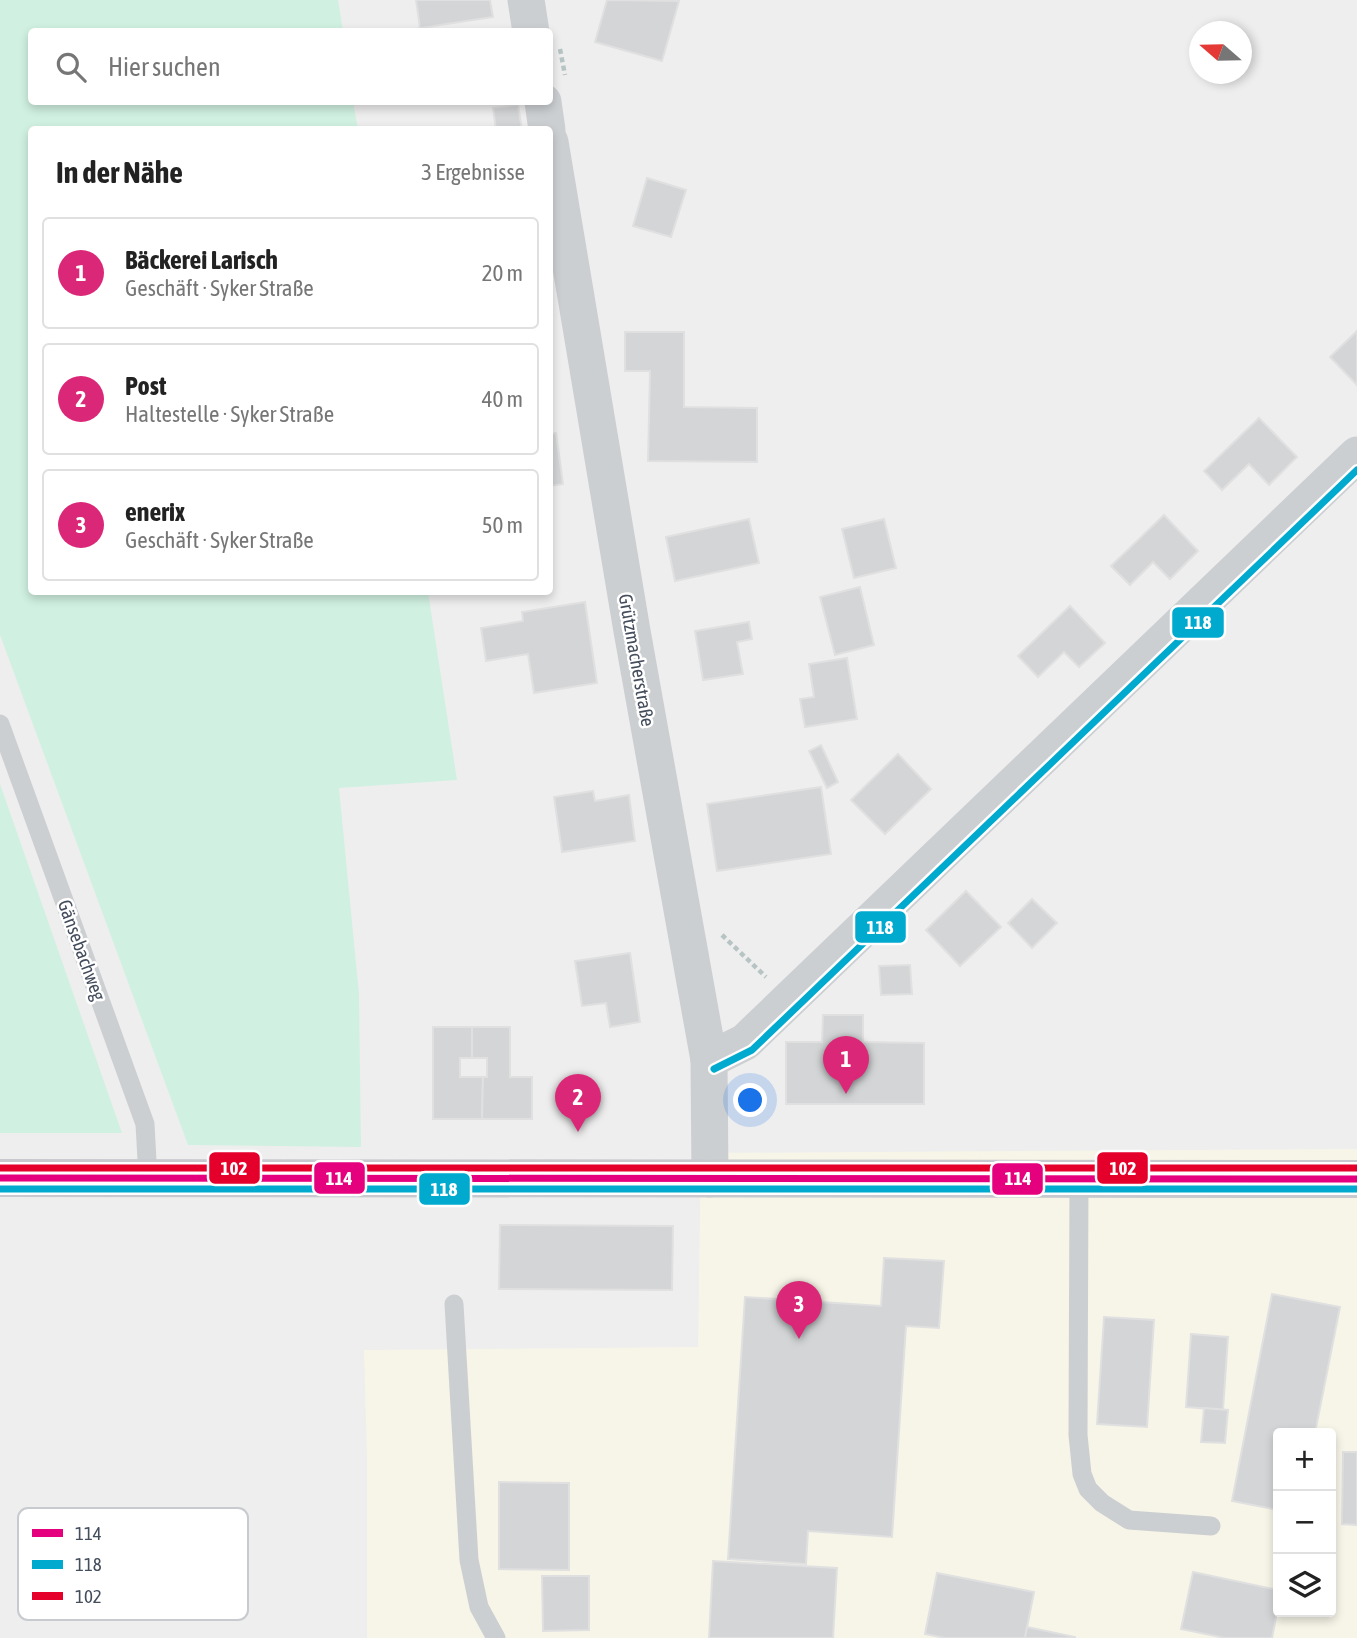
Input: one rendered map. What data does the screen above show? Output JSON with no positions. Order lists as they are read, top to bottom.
{
  "streets": {
    "street": ["Grützmacherstraße"],
    "lane": ["Gänsebachweg"]
  },
  "lines": ["transit line 118", "transit line 102", "transit line 114"],
  "legend": ["114", "118", "102"],
  "north": "left",
  "page": {
    "search": "Hier suchen",
    "heading": ["In der Nähe", "3 Ergebnisse"],
    "list": [
      {
        "mark": "1",
        "name": "Bäckerei Larisch",
        "note": "Geschäft · Syker Straße",
        "value": "20 m"
      },
      {
        "mark": "2",
        "name": "Post",
        "note": "Haltestelle · Syker Straße",
        "value": "40 m"
      },
      {
        "mark": "3",
        "name": "enerix",
        "note": "Geschäft · Syker Straße",
        "value": "50 m"
      }
    ],
    "pins": ["1", "2", "3"],
    "map_buttons": ["+", "−"]
  }
}
